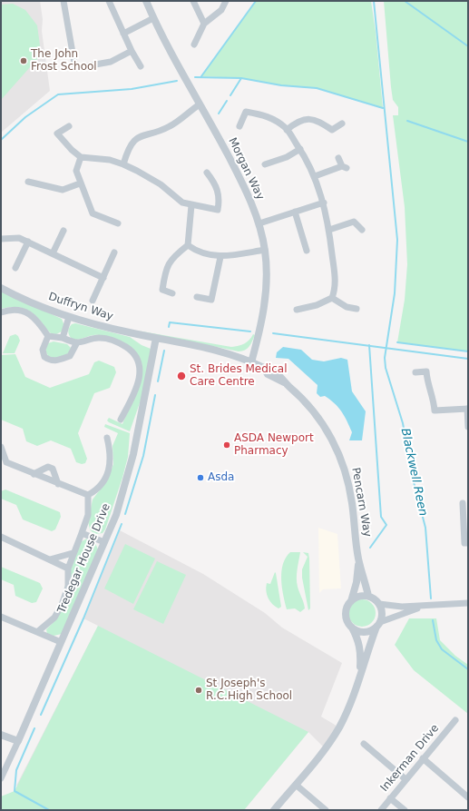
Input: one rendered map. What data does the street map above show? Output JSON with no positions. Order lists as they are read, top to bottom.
{
  "streets": {
    "street": [
      "Morgan Way",
      "Duffryn Way",
      "Pencarn Way",
      "Tredegar House Drive",
      "Inkerman Drive"
    ]
  },
  "crossings": [
    ["Morgan Way", "Pencarn Way"],
    ["Duffryn Way", "Pencarn Way"],
    ["Duffryn Way", "Tredegar House Drive"],
    ["Pencarn Way", "Tredegar House Drive"]
  ],
  "water": ["Blackwell Reen"],
  "places": [
    "The John Frost School",
    "St. Brides Medical Care Centre",
    "ASDA Newport Pharmacy",
    "Asda",
    "St Joseph's R.C.High School"
  ]
}
